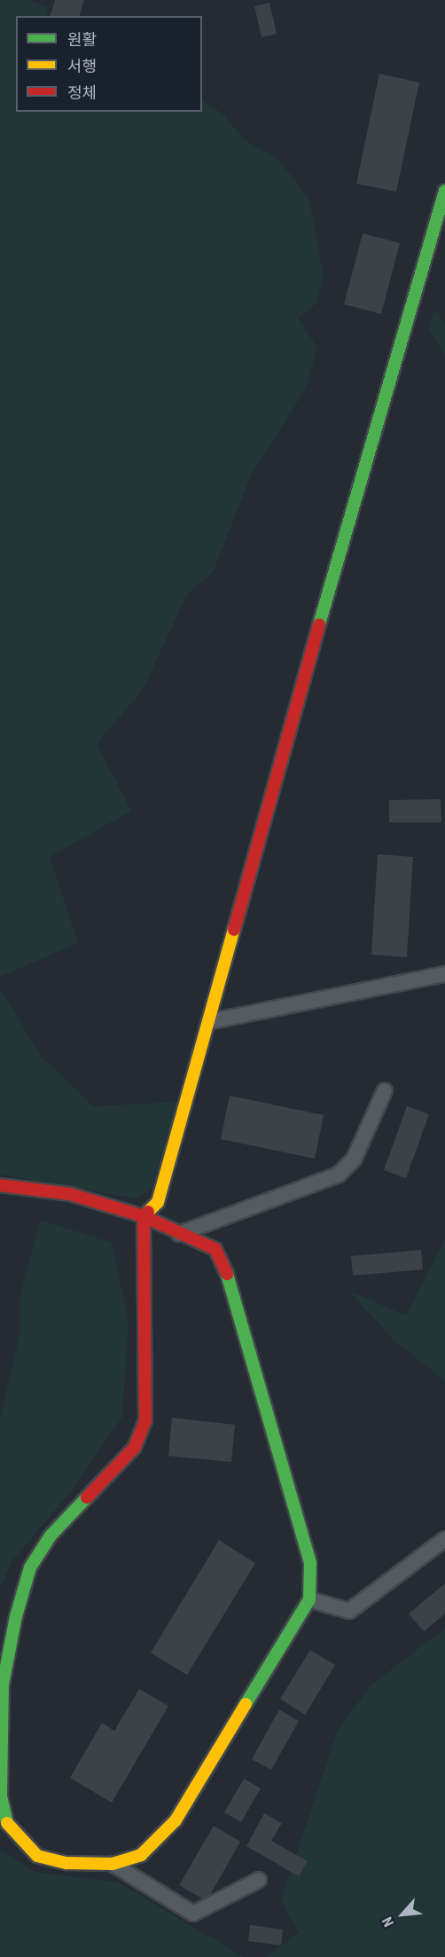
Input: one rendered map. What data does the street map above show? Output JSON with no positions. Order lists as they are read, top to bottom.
{
  "legend": ["원활", "서행", "정체"],
  "north": "bottom left"
}
